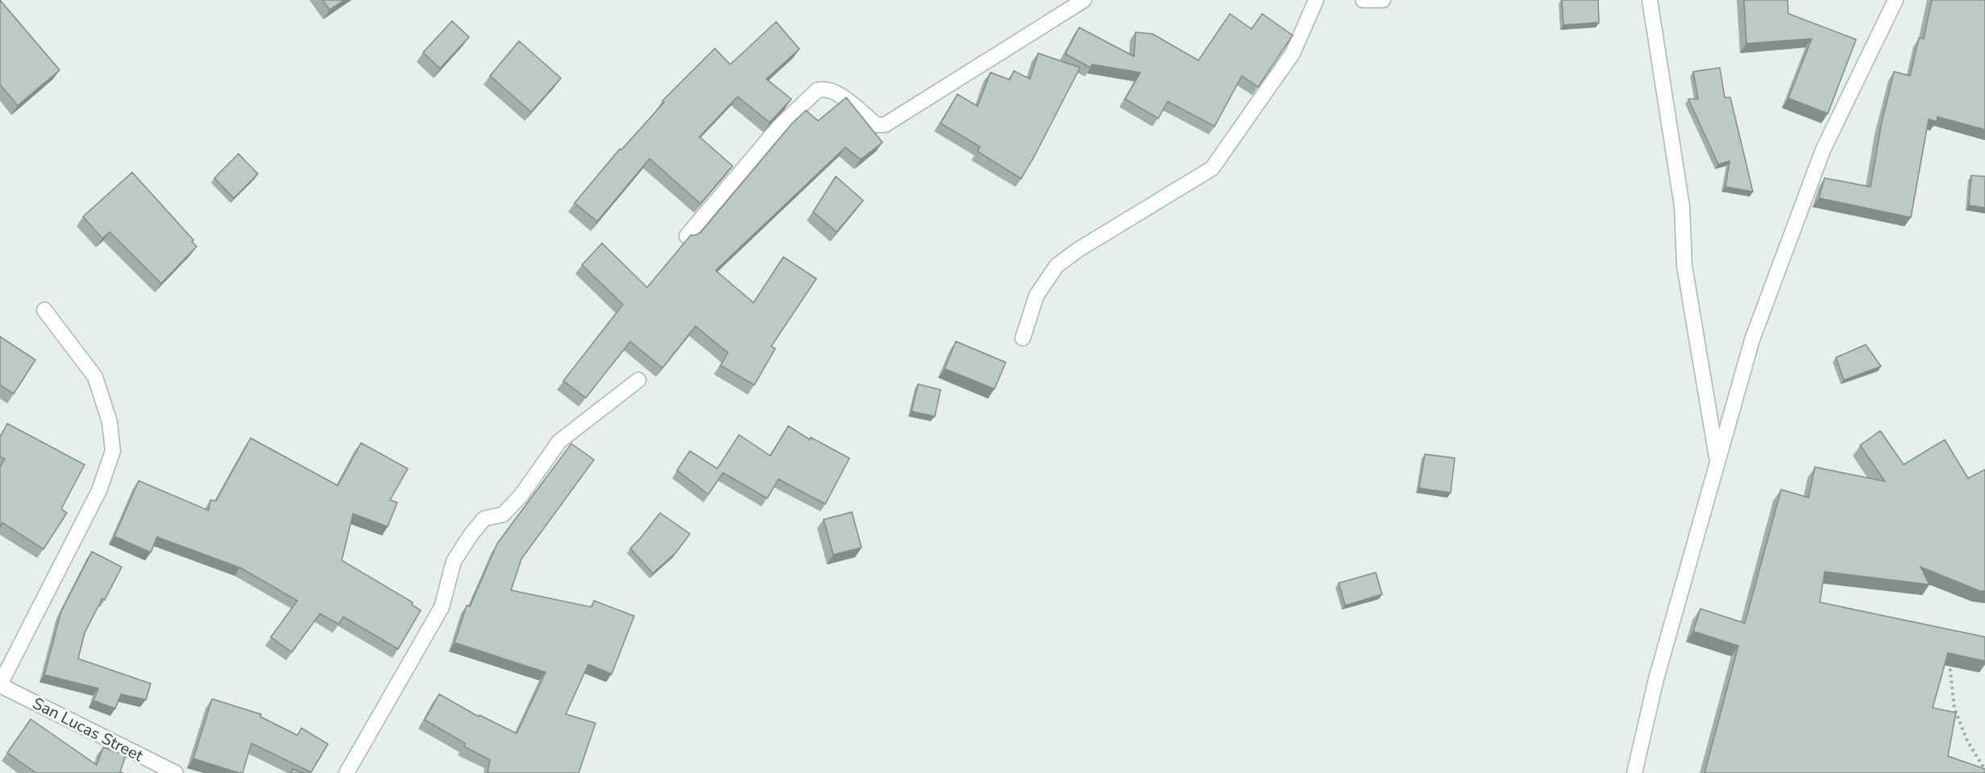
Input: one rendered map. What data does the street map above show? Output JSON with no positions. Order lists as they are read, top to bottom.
{
  "streets": {
    "street": ["San Lucas Street"]
  }
}
